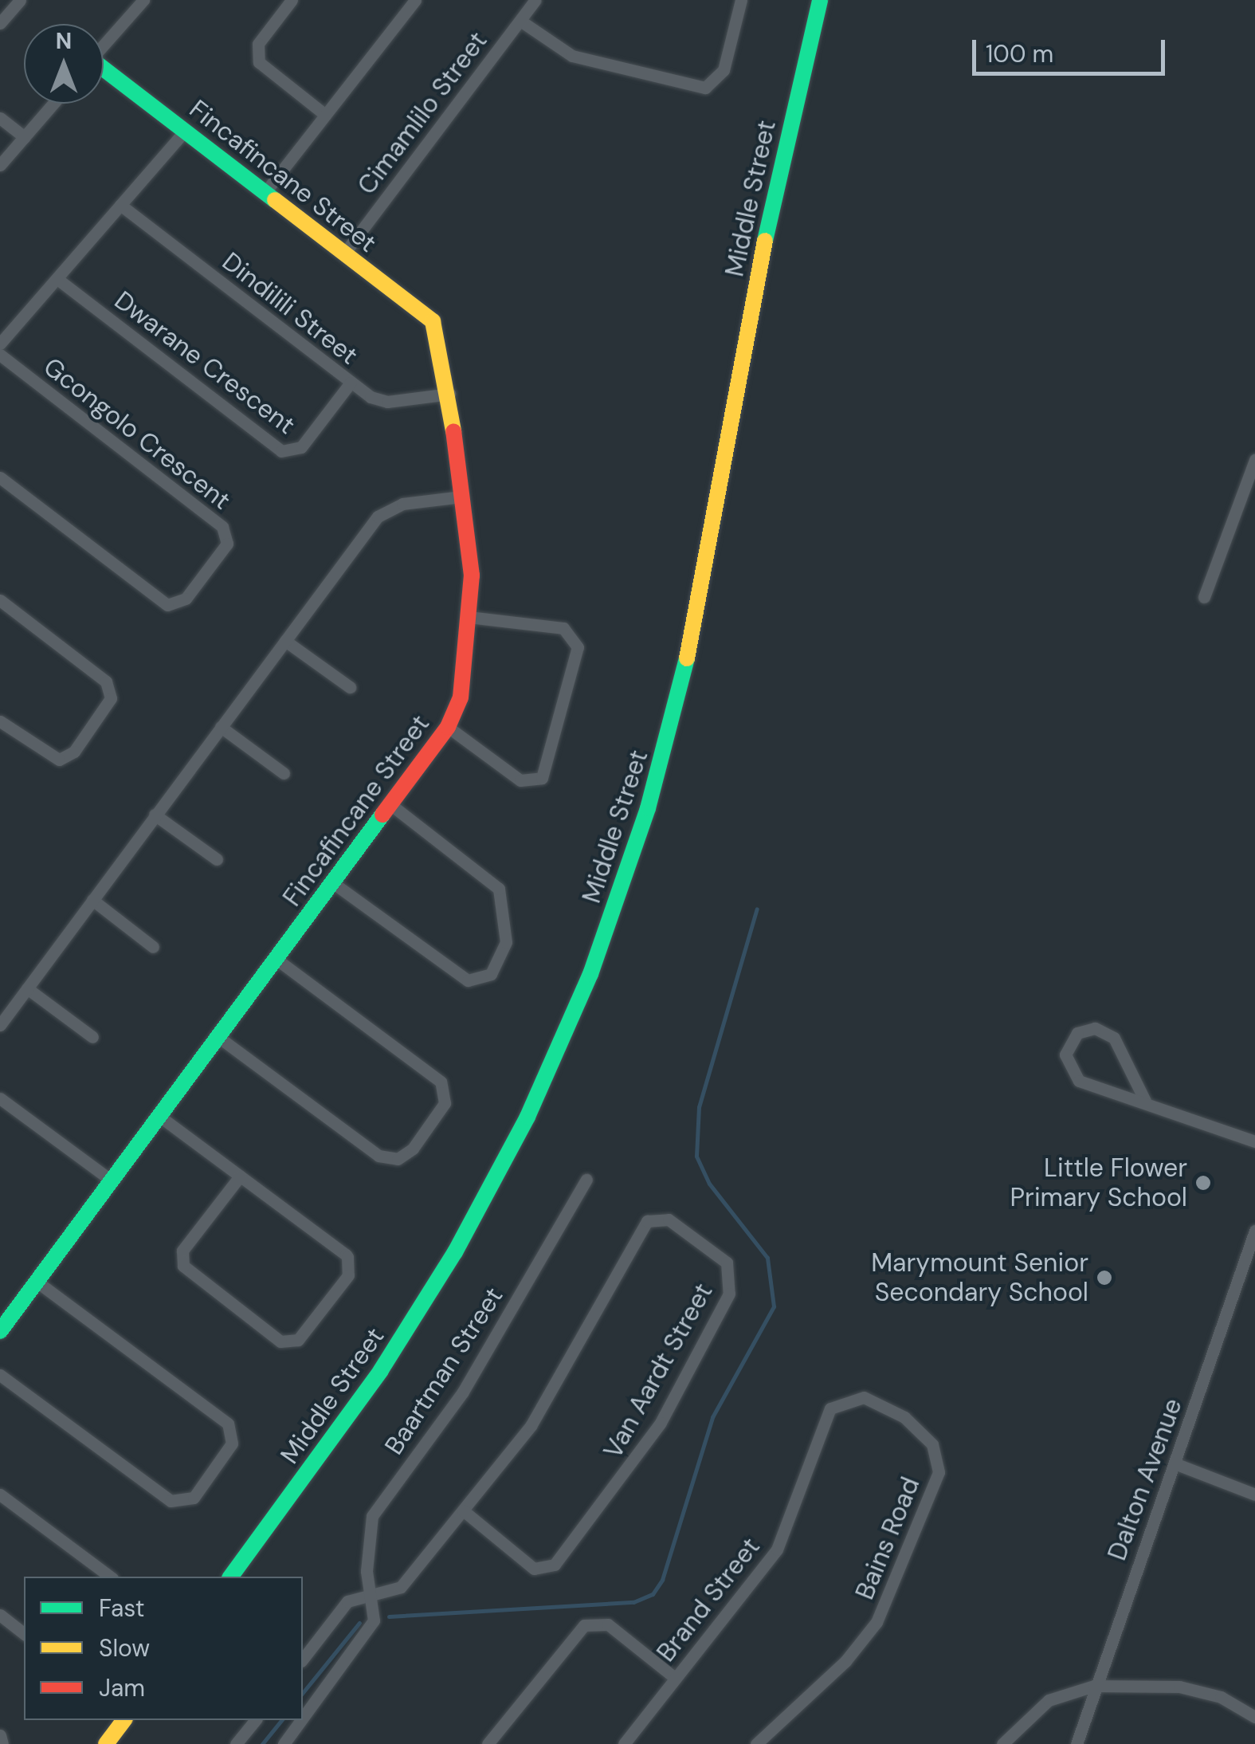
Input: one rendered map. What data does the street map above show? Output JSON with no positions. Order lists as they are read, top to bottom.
{
  "streets": {
    "main road": ["Fincafincane Street", "Middle Street"],
    "street": [
      "Cimamlilo Street",
      "Dindilili Street",
      "Dwarane Crescent",
      "Gcongolo Crescent",
      "Baartman Street",
      "Van Aardt Street",
      "Dalton Avenue",
      "Bains Road",
      "Brand Street"
    ]
  },
  "crossings": [
    ["Cimamlilo Street", "Fincafincane Street"],
    ["Fincafincane Street", "Dindilili Street"],
    ["Dindilili Street", "Dwarane Crescent"],
    ["Baartman Street", "Van Aardt Street"],
    ["Bains Road", "Brand Street"]
  ],
  "places": ["Little Flower Primary School", "Marymount Senior Secondary School"],
  "legend": ["Fast", "Slow", "Jam"],
  "scale_bar": "100 m",
  "north": "top"
}
